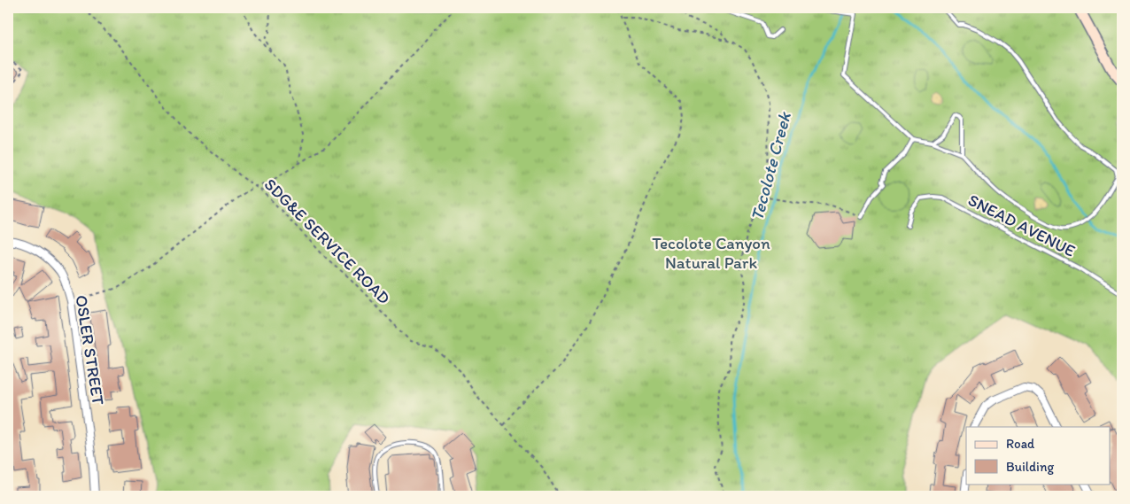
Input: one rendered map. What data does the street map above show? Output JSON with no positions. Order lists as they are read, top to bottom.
{
  "streets": {
    "street": ["OSLER STREET"],
    "lane": ["SNEAD AVENUE"],
    "path": ["SDG&E SERVICE ROAD"]
  },
  "water": ["Tecolote Creek"],
  "parks": ["Tecolote Canyon Natural Park"],
  "legend": ["Road", "Building"]
}
